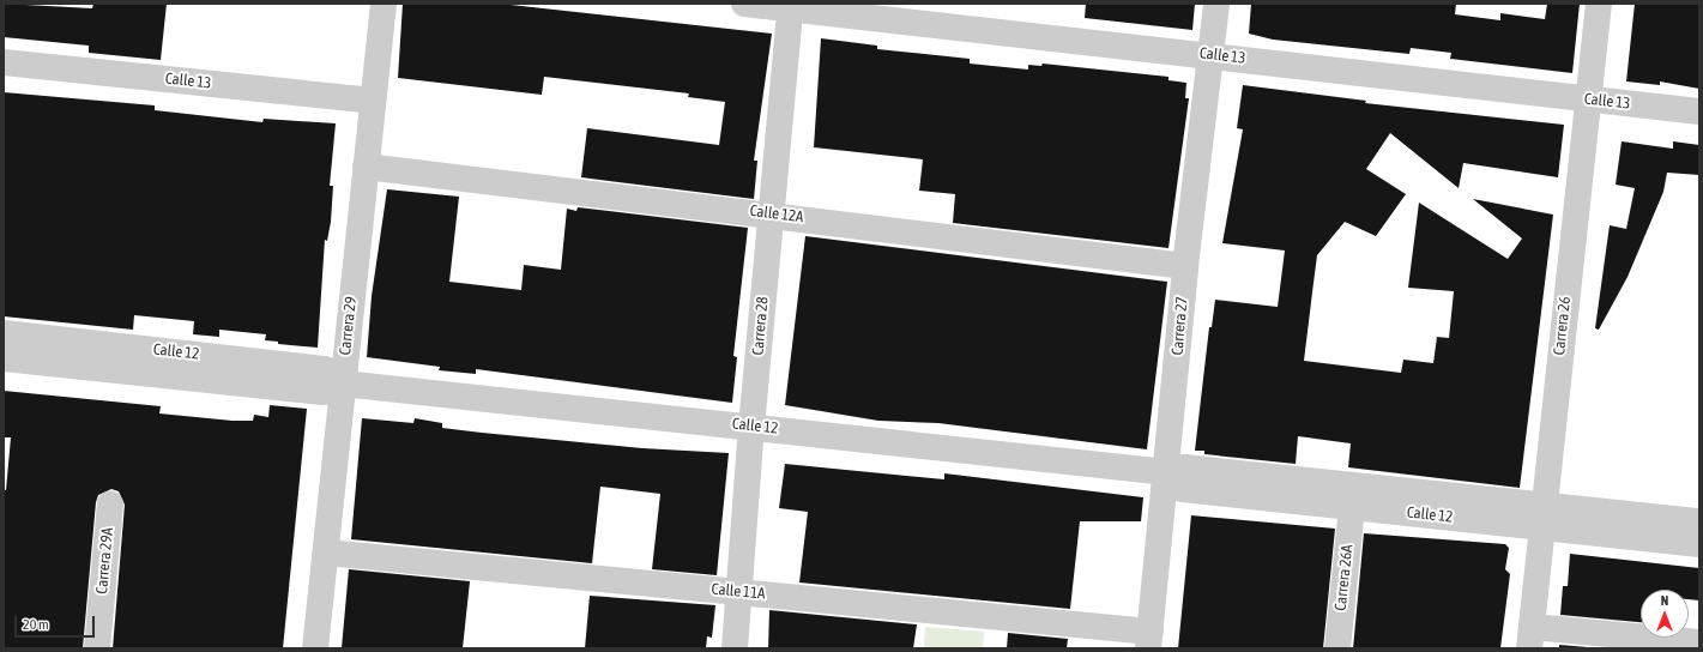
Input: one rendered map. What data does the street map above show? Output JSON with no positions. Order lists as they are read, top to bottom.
{
  "streets": {
    "street": [
      "Calle 13",
      "Calle 12A",
      "Carrera 29",
      "Carrera 28",
      "Carrera 27",
      "Carrera 26",
      "Calle 12",
      "Carrera 29A",
      "Carrera 26A",
      "Calle 11A"
    ]
  },
  "crossings": [
    ["Calle 13", "Carrera 29"],
    ["Calle 13", "Carrera 28"],
    ["Calle 13", "Carrera 27"],
    ["Calle 13", "Carrera 26"],
    ["Calle 12A", "Carrera 29"],
    ["Calle 12A", "Carrera 28"],
    ["Calle 12A", "Carrera 27"],
    ["Carrera 29", "Calle 12"],
    ["Carrera 29", "Calle 11A"],
    ["Carrera 28", "Calle 12"],
    ["Carrera 28", "Calle 11A"],
    ["Carrera 27", "Calle 12"],
    ["Carrera 27", "Calle 11A"],
    ["Carrera 26", "Calle 12"],
    ["Calle 12", "Carrera 26A"]
  ],
  "scale_bar": "20 m",
  "north": "top"
}
